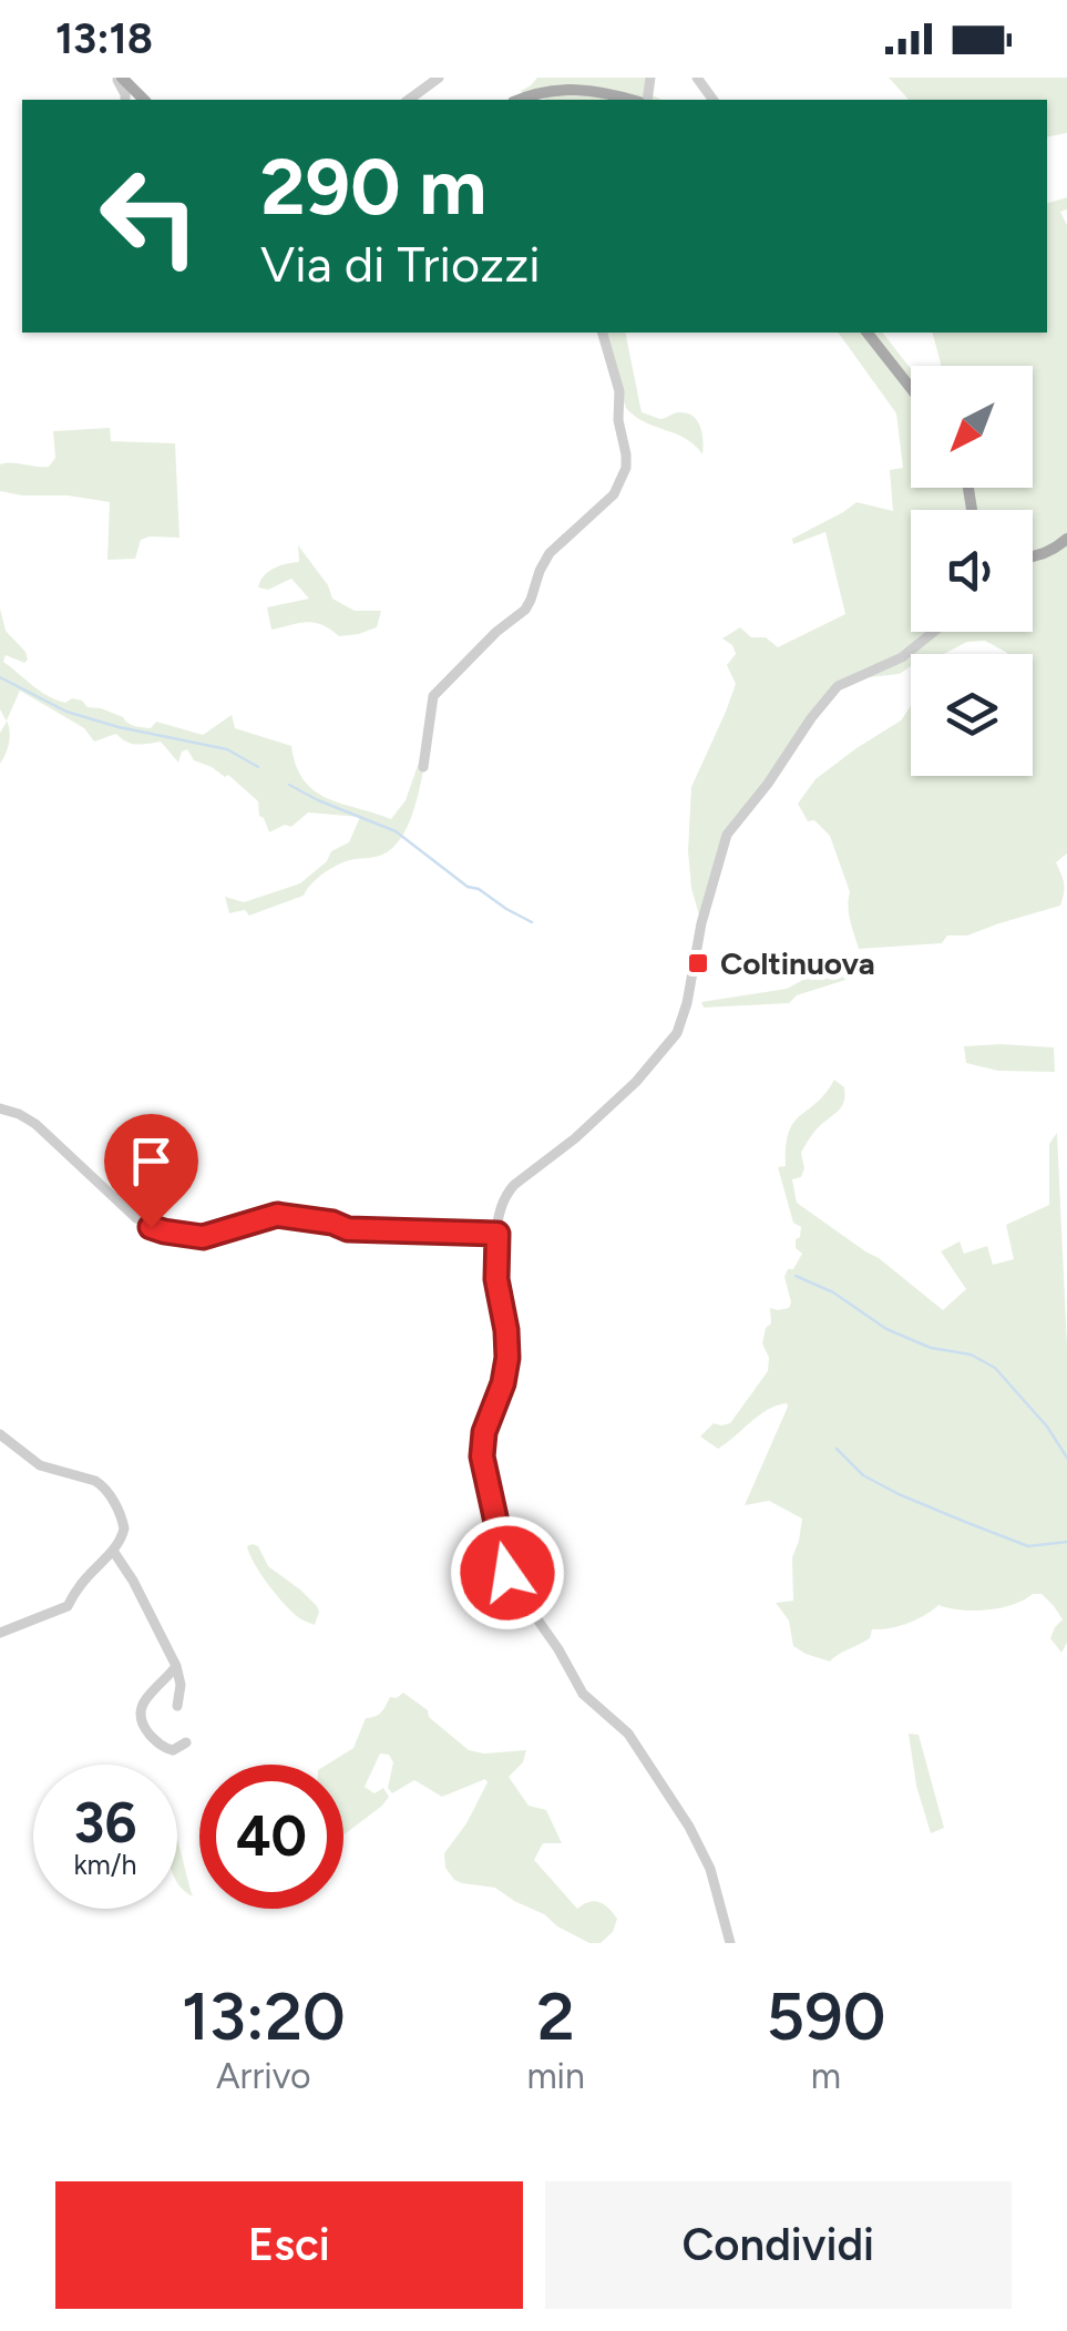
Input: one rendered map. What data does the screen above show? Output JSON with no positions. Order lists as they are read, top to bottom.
{
  "places": {
    "transit": ["Coltinuova"]
  },
  "north": "bottom left",
  "page": {
    "status": "13:18",
    "turn": ["290 m", "Via di Triozzi"],
    "speed": "36 km/h",
    "limit": "40",
    "eta": [
      "13:20",
      "Arrivo",
      "2",
      "min",
      "590",
      "m"
    ],
    "buttons": ["Esci", "Condividi"]
  }
}
